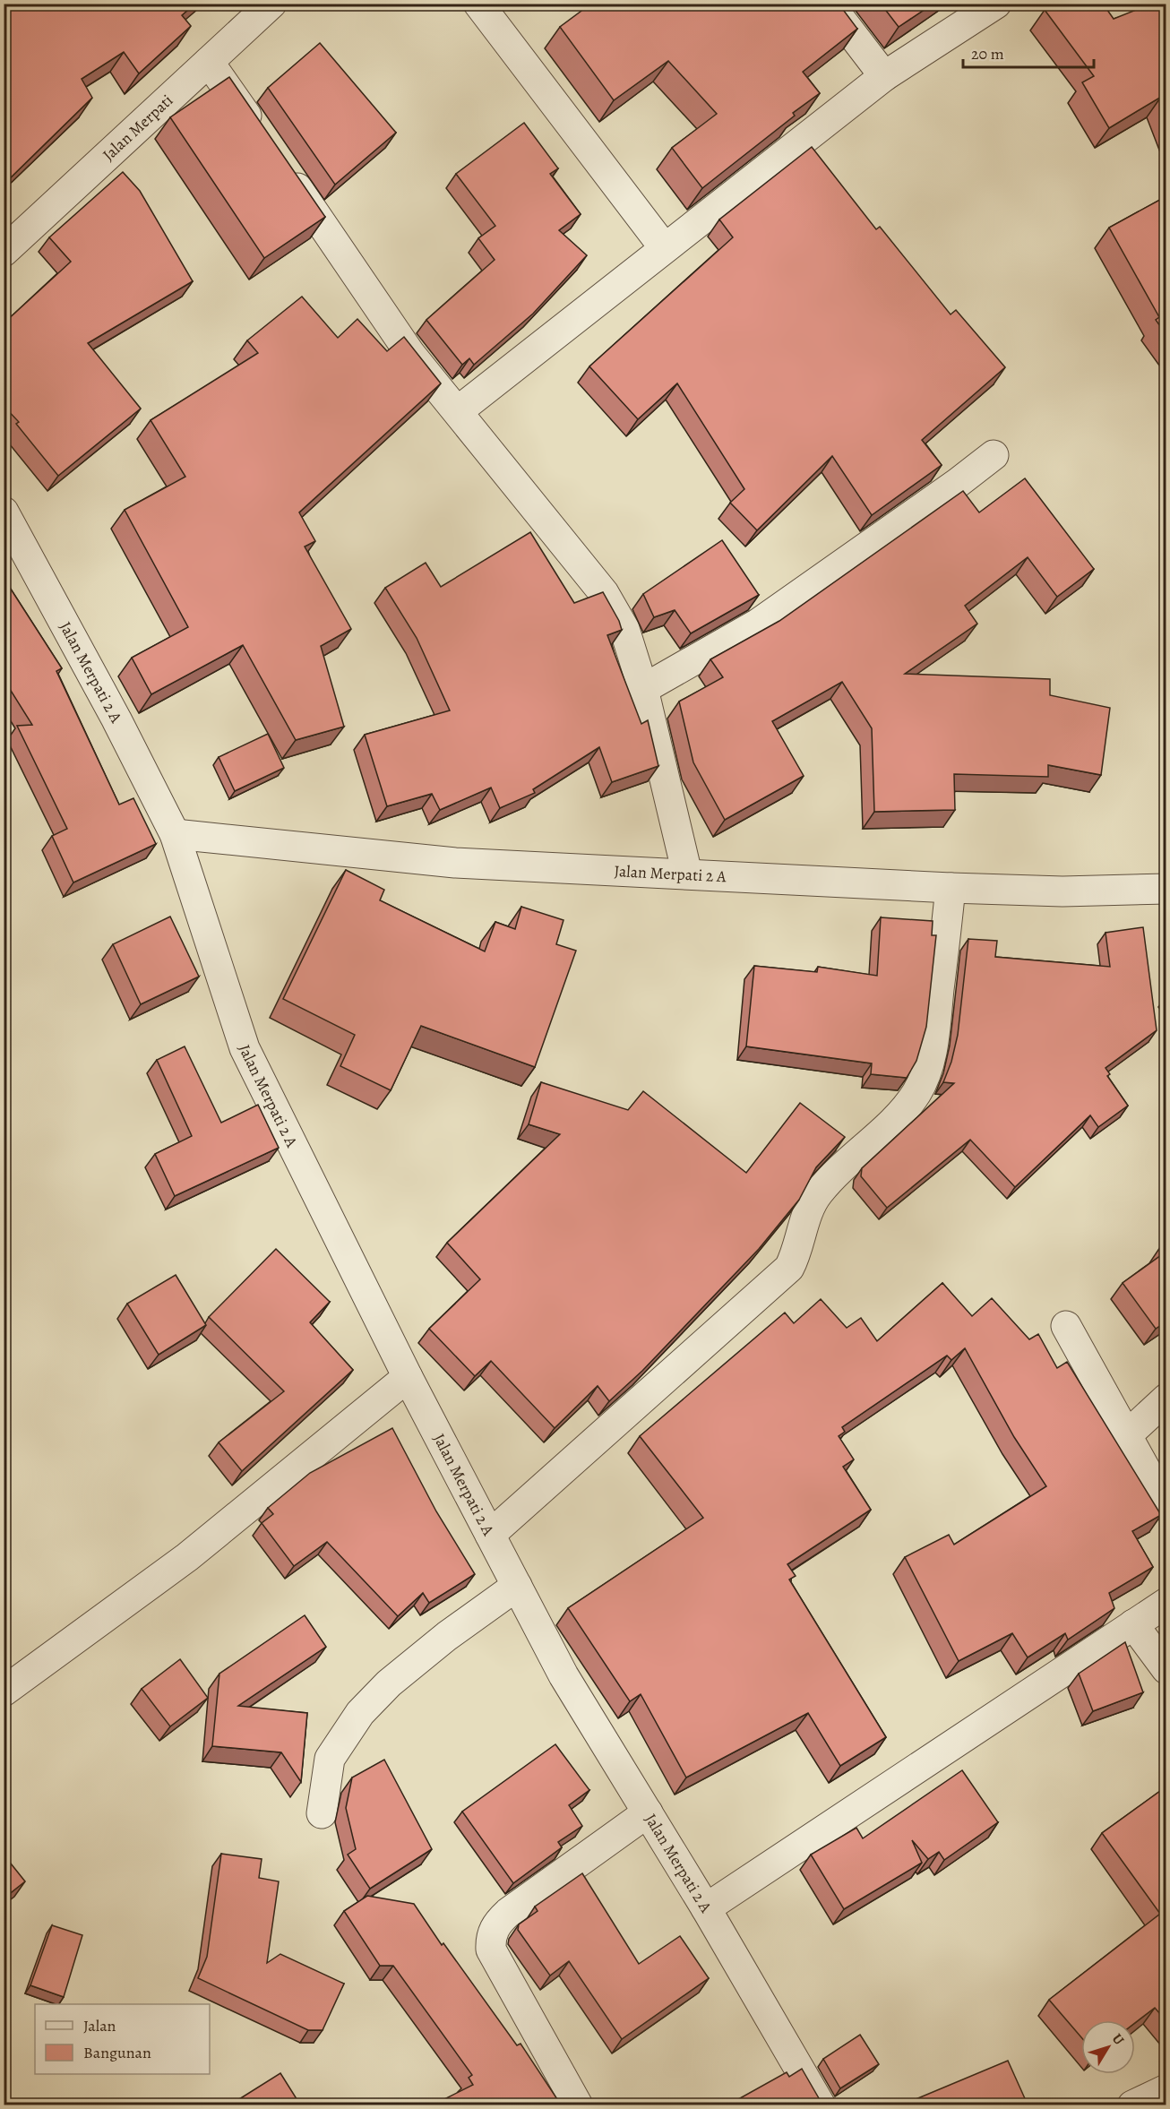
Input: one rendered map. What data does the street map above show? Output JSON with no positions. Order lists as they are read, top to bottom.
{
  "streets": {
    "street": ["Jalan Merpati", "Jalan Merpati 2 A"]
  },
  "legend": ["Jalan", "Bangunan"],
  "scale_bar": "20 m",
  "north": "top right"
}
